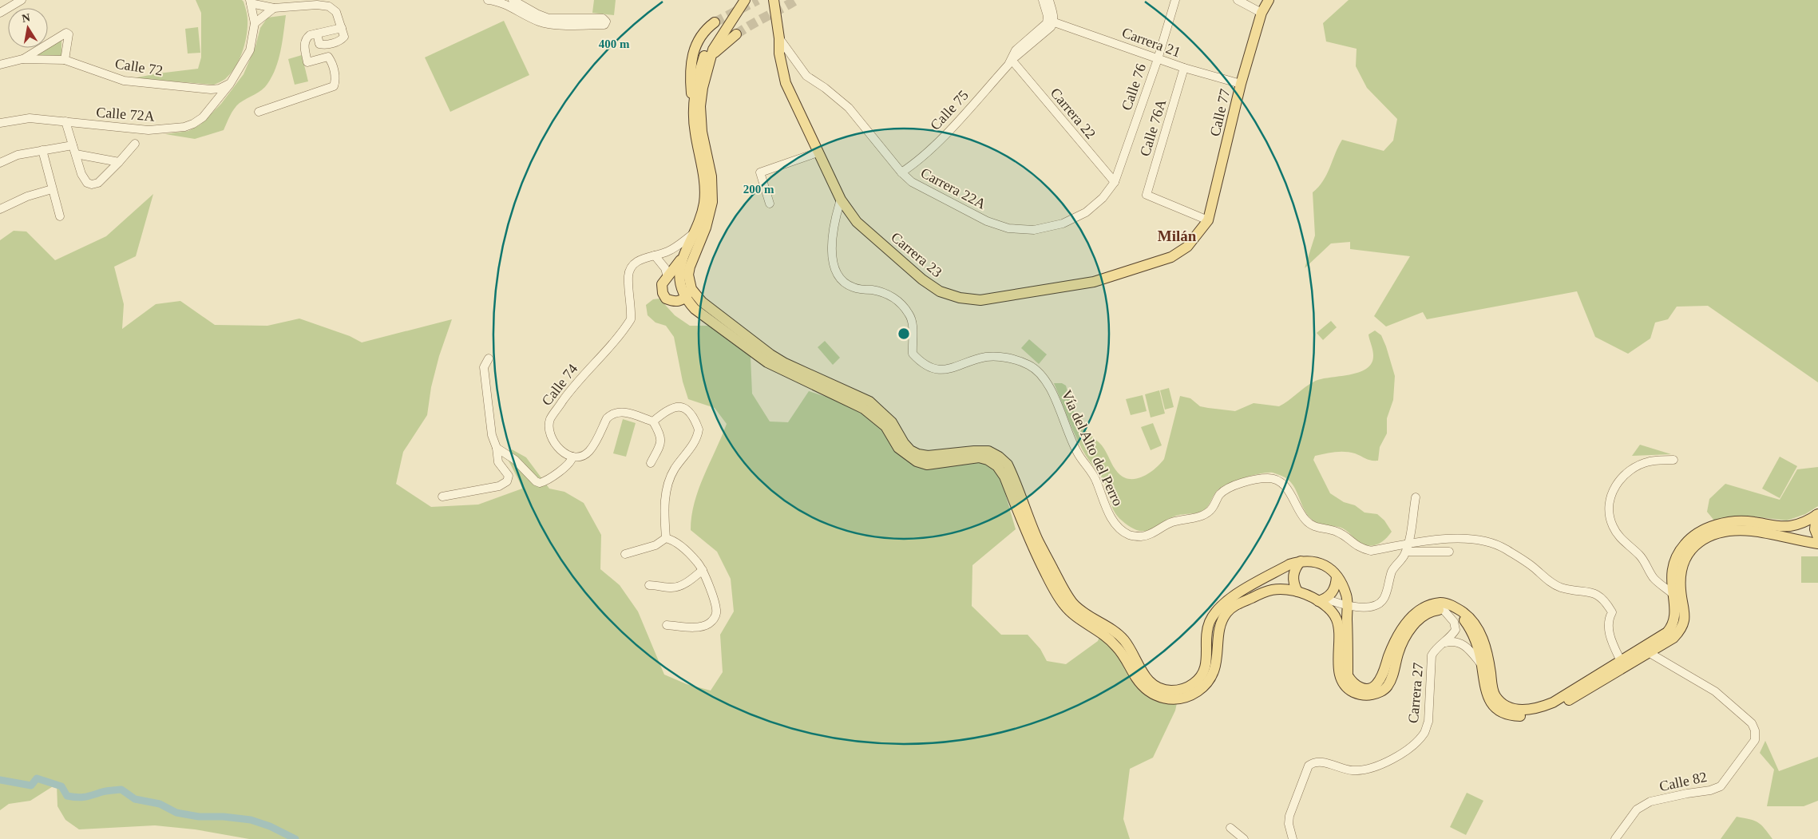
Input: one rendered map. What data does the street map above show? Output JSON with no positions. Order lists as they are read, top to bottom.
{
  "streets": {
    "main road": ["Calle 77", "Carrera 23"],
    "street": [
      "Carrera 21",
      "Calle 72",
      "Calle 76",
      "Calle 75",
      "Carrera 22",
      "Calle 72A",
      "Calle 76A",
      "Carrera 22A",
      "Calle 74",
      "Vía del Alto del Perro",
      "Carrera 27",
      "Calle 82"
    ]
  },
  "crossings": [
    ["Carrera 21", "Calle 76"],
    ["Carrera 21", "Calle 75"],
    ["Carrera 21", "Calle 77"],
    ["Carrera 21", "Calle 76A"],
    ["Calle 72", "Calle 72A"],
    ["Calle 76", "Carrera 22"],
    ["Calle 76", "Carrera 22A"],
    ["Calle 75", "Carrera 22"],
    ["Calle 75", "Carrera 22A"],
    ["Calle 77", "Calle 76A"],
    ["Calle 77", "Carrera 23"],
    ["Carrera 22", "Carrera 22A"],
    ["Calle 76A", "Carrera 23"],
    ["Carrera 22A", "Carrera 23"],
    ["Carrera 23", "Vía del Alto del Perro"]
  ],
  "districts": ["Milán"],
  "north": "top",
  "rings": ["400 m", "200 m"]
}
